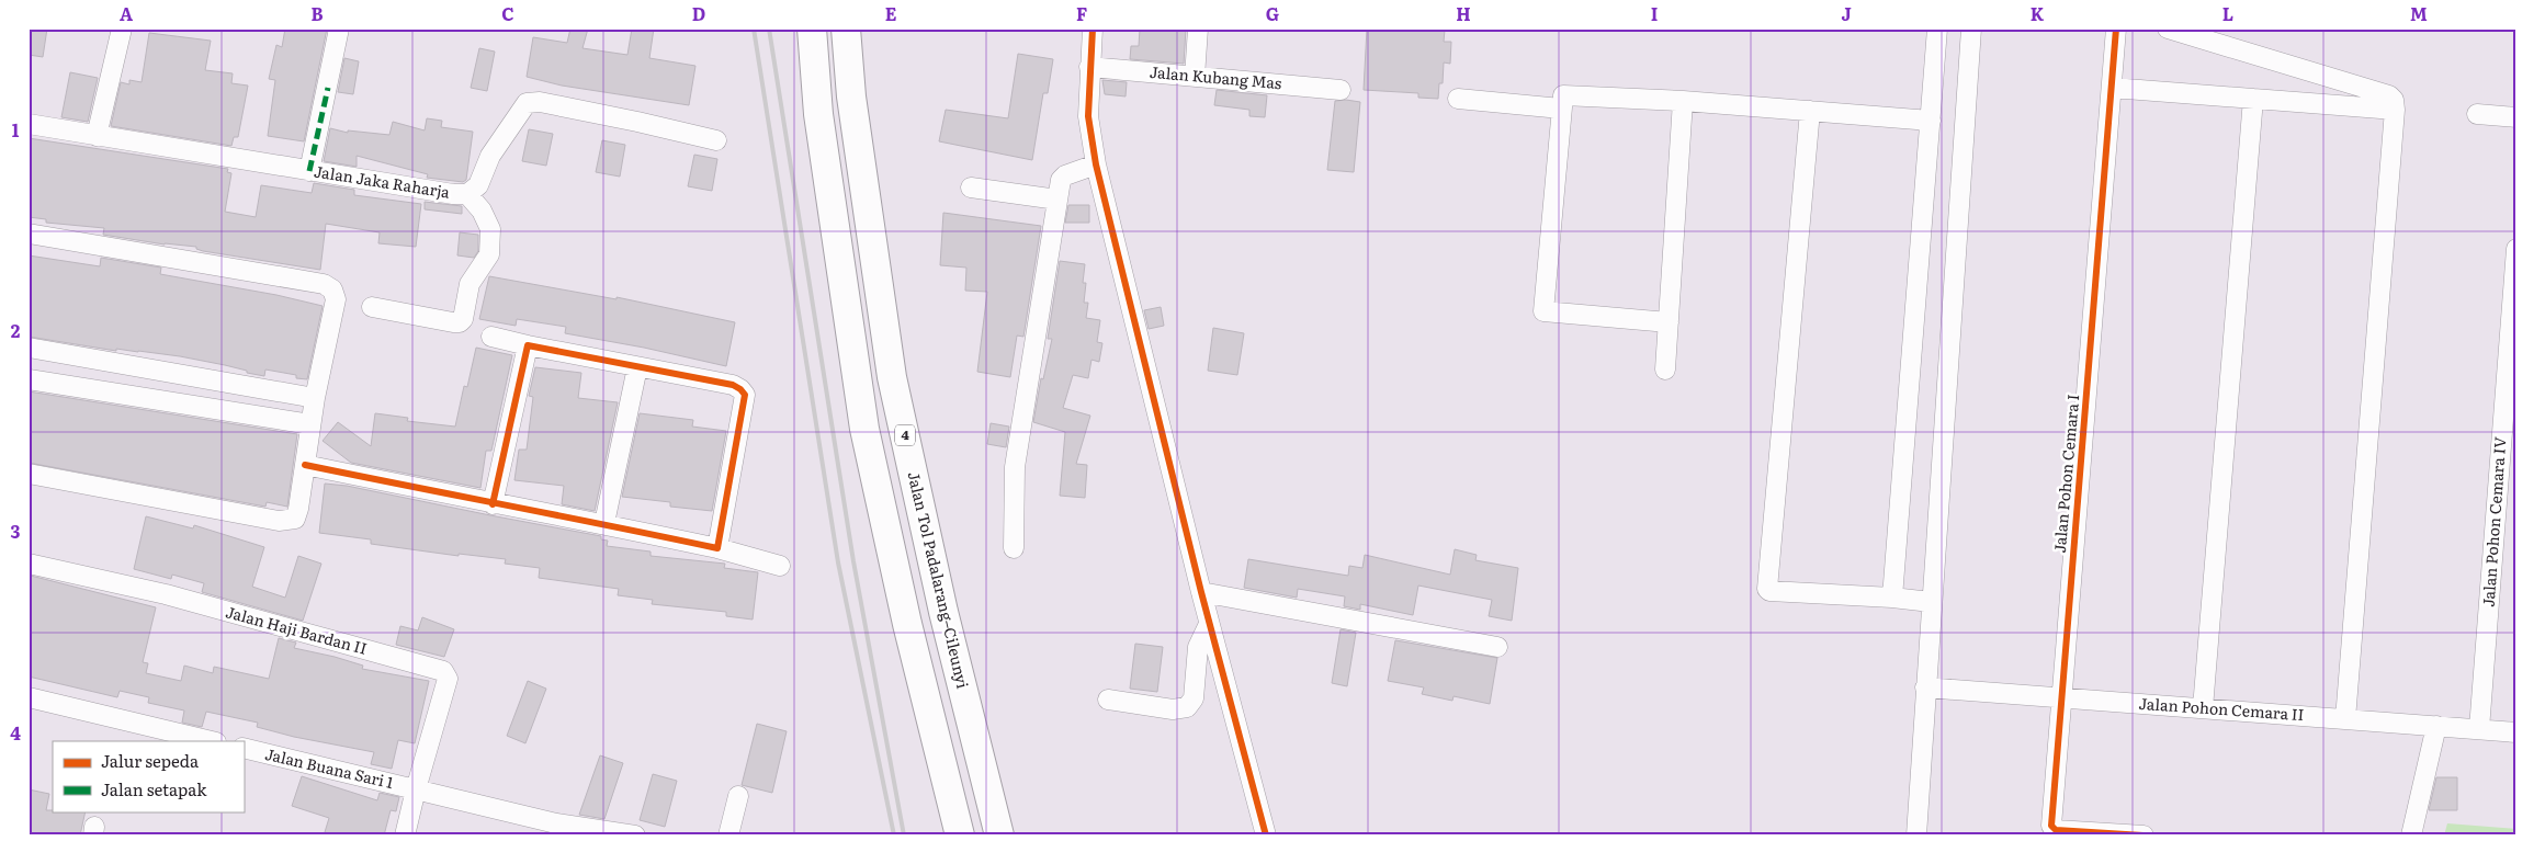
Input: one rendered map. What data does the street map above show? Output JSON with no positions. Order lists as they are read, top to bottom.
{
  "streets": {
    "highway": ["4", "Jalan Tol Padalarang–Cileunyi"],
    "street": [
      "Jalan Kubang Mas",
      "Jalan Jaka Raharja",
      "Jalan Pohon Cemara I",
      "Jalan Pohon Cemara IV",
      "Jalan Haji Bardan II",
      "Jalan Pohon Cemara II",
      "Jalan Buana Sari 1"
    ]
  },
  "crossings": [
    ["Jalan Pohon Cemara I", "Jalan Pohon Cemara II"],
    ["Jalan Pohon Cemara IV", "Jalan Pohon Cemara II"],
    ["Jalan Haji Bardan II", "Jalan Buana Sari 1"]
  ],
  "legend": ["Jalur sepeda", "Jalan setapak"],
  "grid": {
    "columns": [
      "A",
      "B",
      "C",
      "D",
      "E",
      "F",
      "G",
      "H",
      "I",
      "J",
      "K",
      "L",
      "M"
    ],
    "rows": [
      "1",
      "2",
      "3",
      "4"
    ]
  }
}
